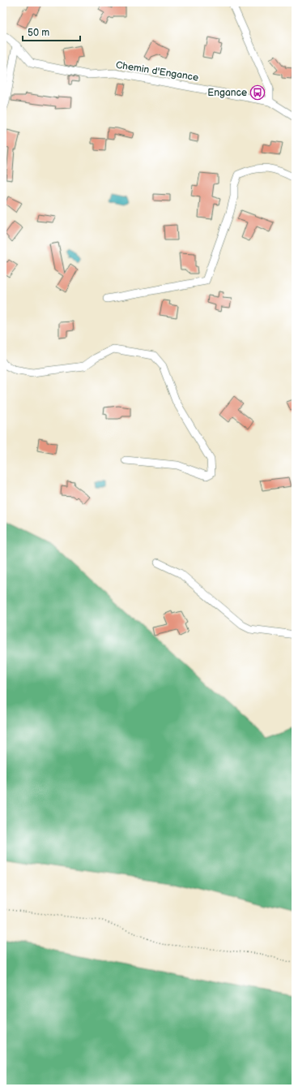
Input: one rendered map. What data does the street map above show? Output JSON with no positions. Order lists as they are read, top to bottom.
{
  "streets": {
    "street": ["Chemin d'Engance"]
  },
  "places": {
    "bus stop": ["Engance"]
  },
  "scale_bar": "50 m"
}
